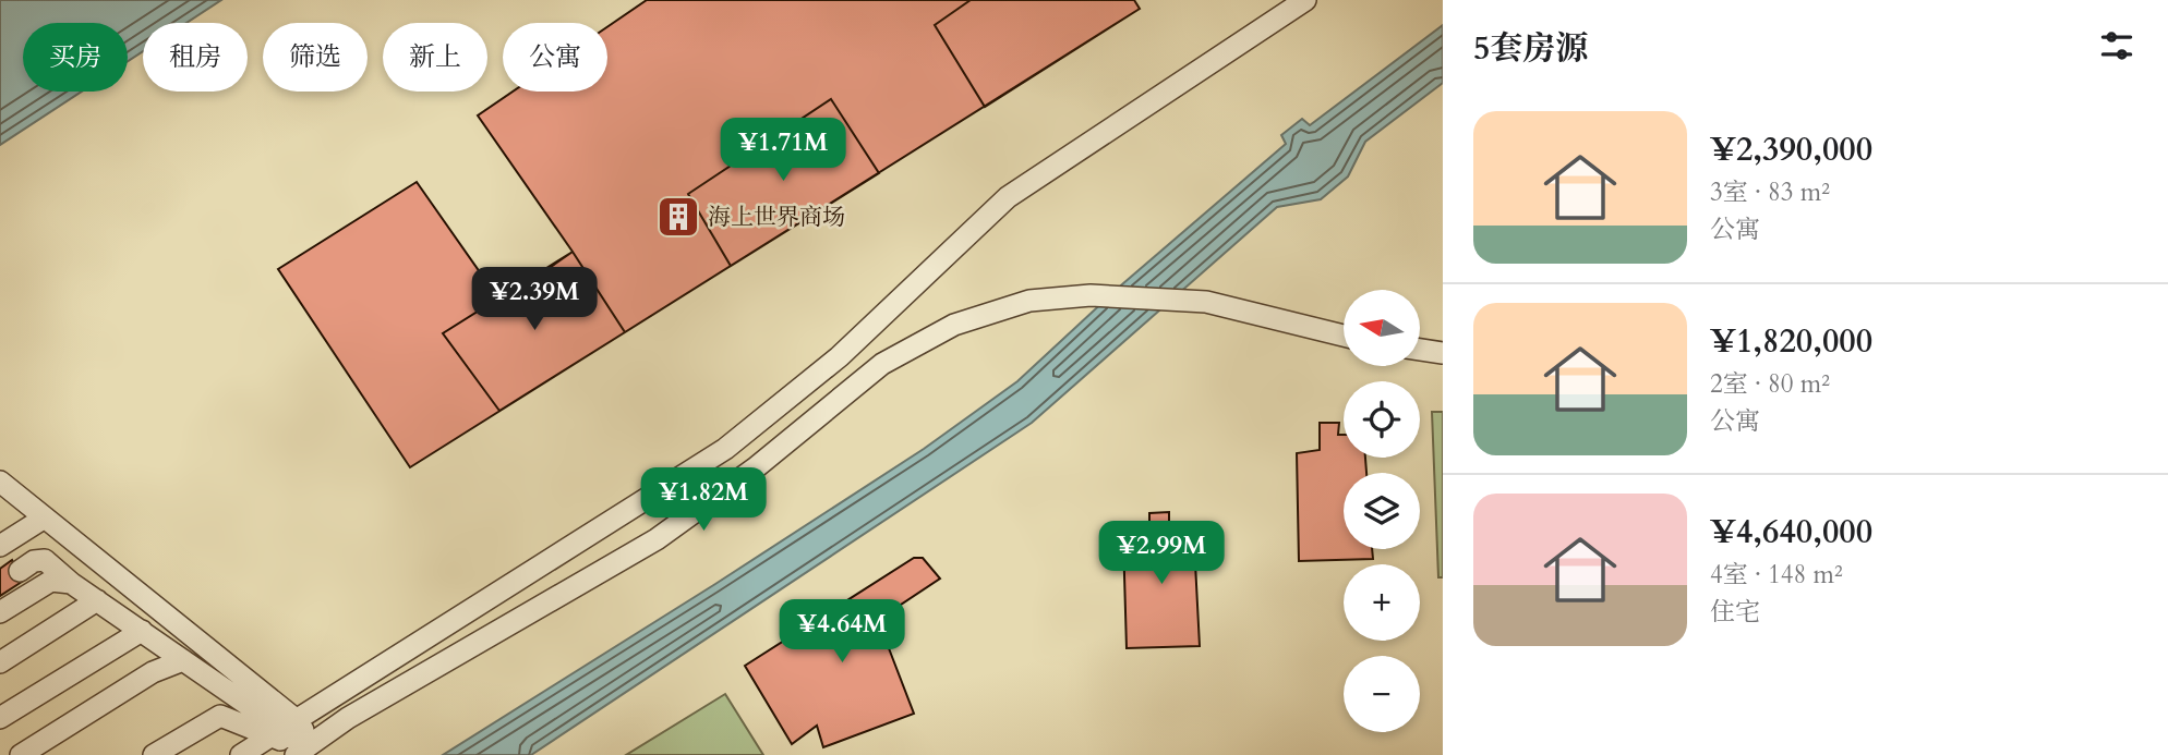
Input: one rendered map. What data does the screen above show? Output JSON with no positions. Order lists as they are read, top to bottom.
{
  "places": {
    "building": ["海上世界商场"]
  },
  "north": "left",
  "page": {
    "heading": "5套房源",
    "chip": [
      "买房",
      "租房",
      "筛选",
      "新上",
      "公寓"
    ],
    "list": [
      {
        "name": "¥2,390,000",
        "note": "3室 · 83 m² · 公寓"
      },
      {
        "name": "¥1,820,000",
        "note": "2室 · 80 m² · 公寓"
      },
      {
        "name": "¥4,640,000",
        "note": "4室 · 148 m² · 住宅"
      }
    ],
    "price": [
      "¥1.71M",
      "¥2.39M",
      "¥1.82M",
      "¥2.99M",
      "¥4.64M"
    ],
    "map_buttons": ["+", "−"]
  }
}
